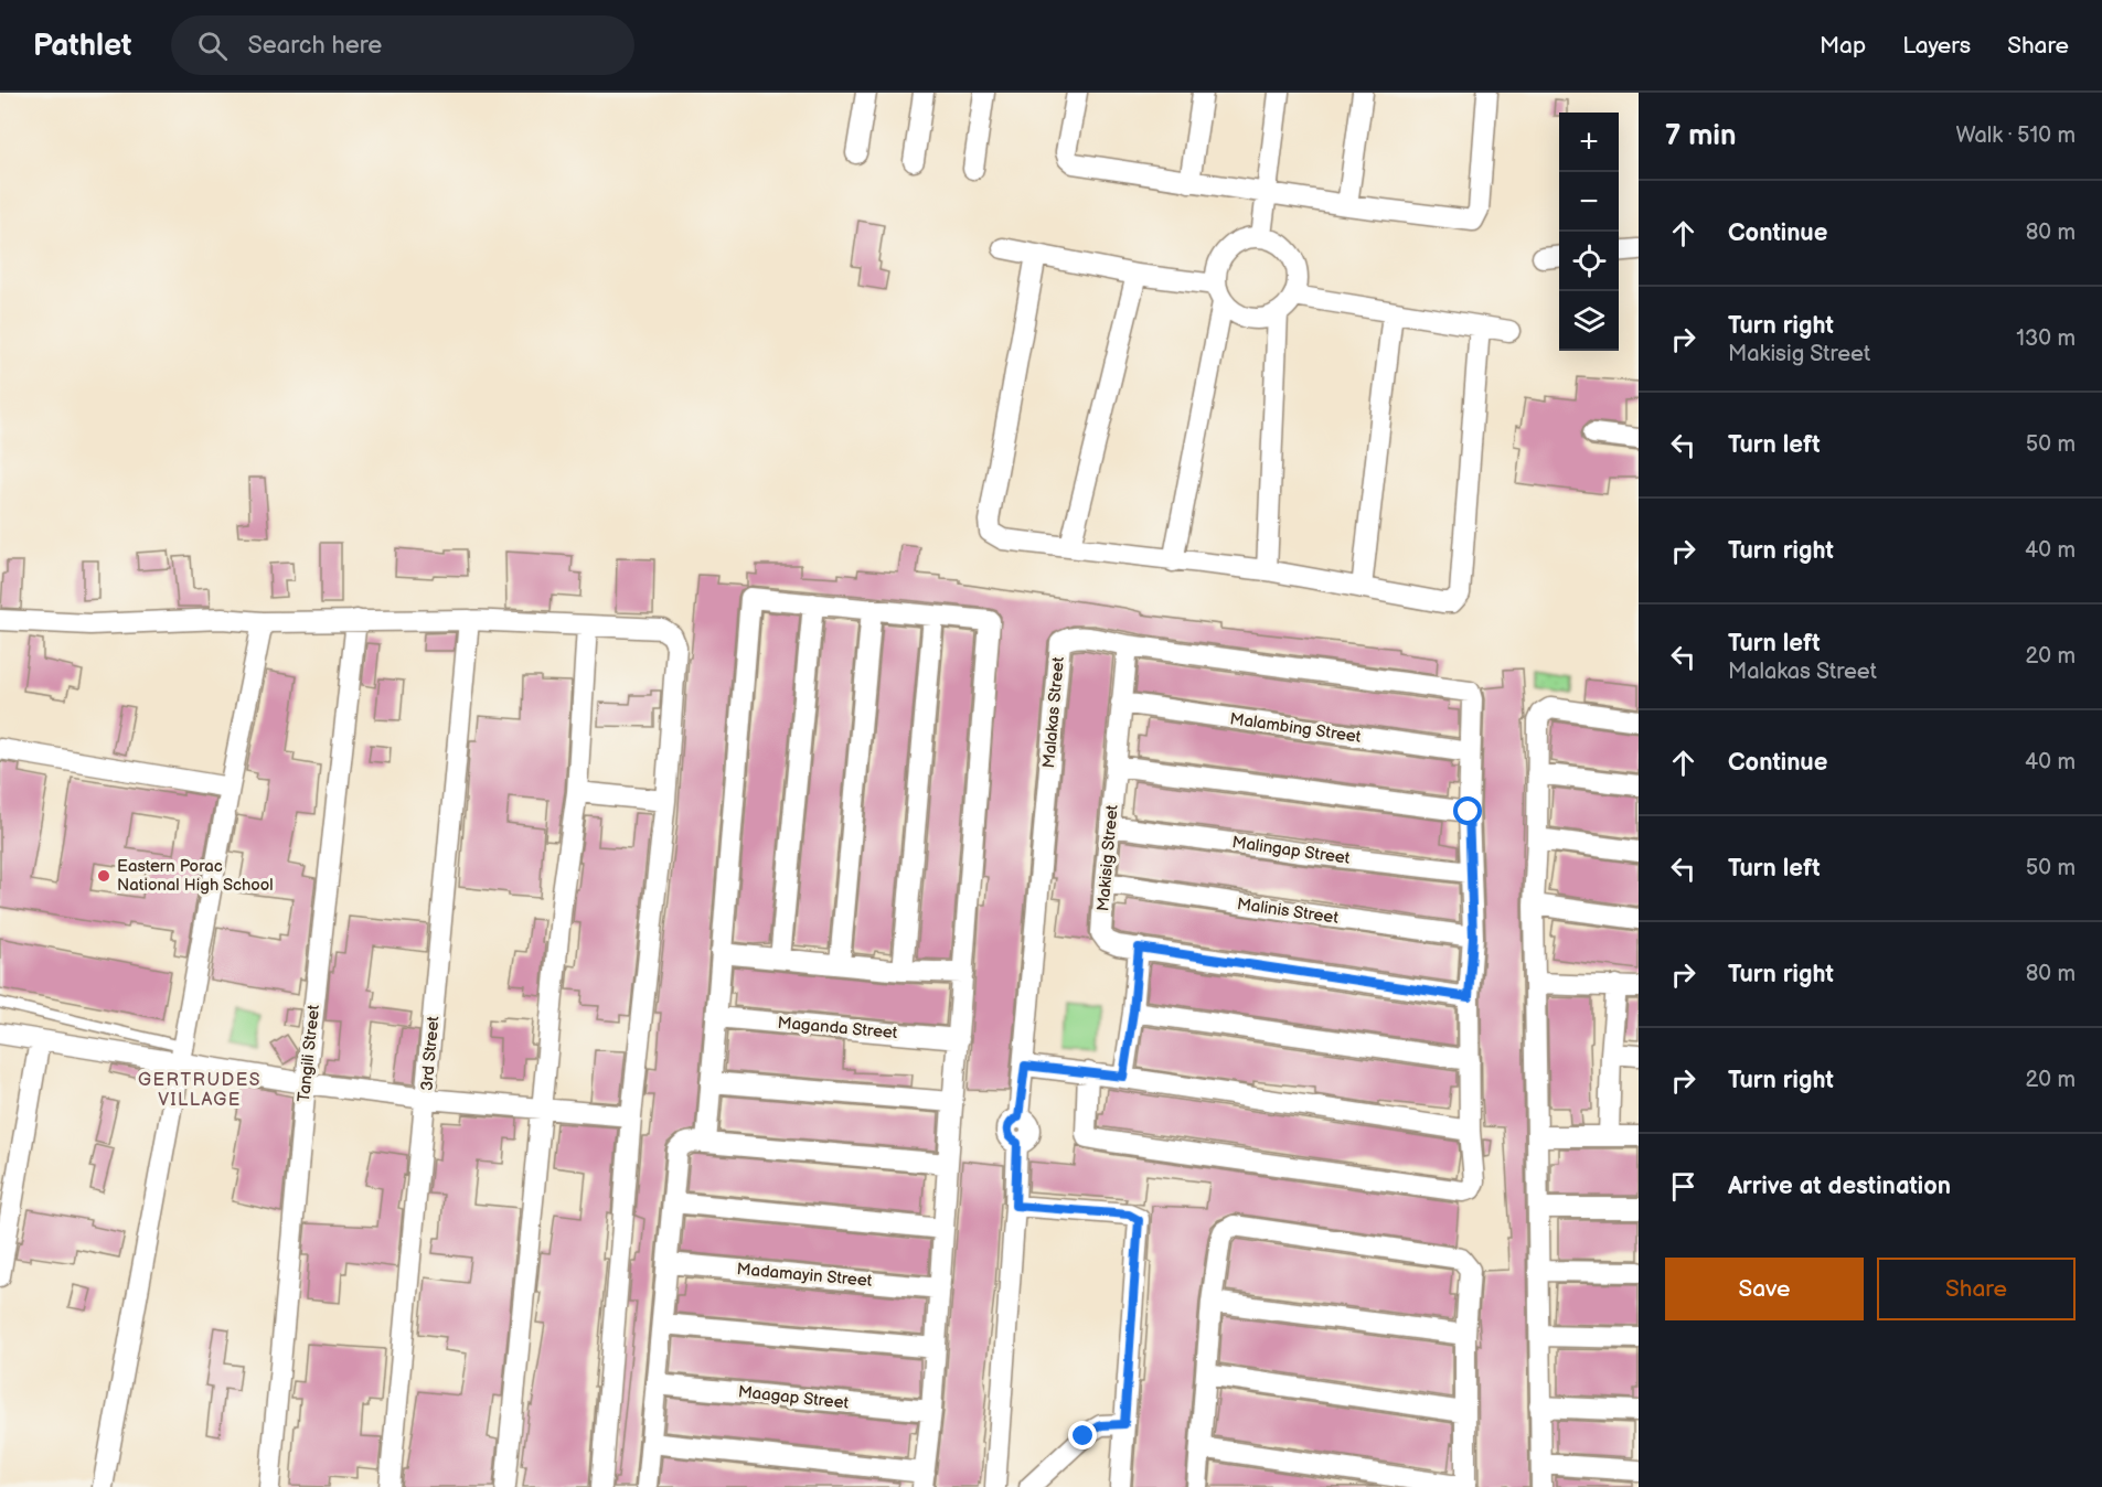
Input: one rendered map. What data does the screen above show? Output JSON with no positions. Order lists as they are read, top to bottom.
{
  "streets": {
    "street": [
      "Malakas Street",
      "Malambing Street",
      "Malingap Street",
      "Makisig Street",
      "Malinis Street",
      "Maganda Street",
      "Tangili Street",
      "3rd Street",
      "Madamayin Street",
      "Maagap Street"
    ]
  },
  "crossings": [
    ["Malakas Street", "Malambing Street"],
    ["Malakas Street", "Makisig Street"],
    ["Malambing Street", "Makisig Street"],
    ["Malingap Street", "Makisig Street"],
    ["Makisig Street", "Malinis Street"]
  ],
  "districts": ["GERTRUDES VILLAGE"],
  "places": ["Eastern Porac National High School"],
  "page": {
    "header": "Pathlet",
    "search": "Search here",
    "nav": ["Map", "Layers", "Share"],
    "heading": ["7 min", "Walk · 510 m"],
    "map_buttons": ["+", "−"],
    "list": [
      ["Continue", "80 m"],
      ["Turn right", "Makisig Street", "130 m"],
      ["Turn left", "50 m"],
      ["Turn right", "40 m"],
      ["Turn left", "Malakas Street", "20 m"],
      ["Continue", "40 m"],
      ["Turn left", "50 m"],
      ["Turn right", "80 m"],
      ["Turn right", "20 m"],
      "Arrive at destination"
    ],
    "buttons": ["Save", "Share"]
  }
}
